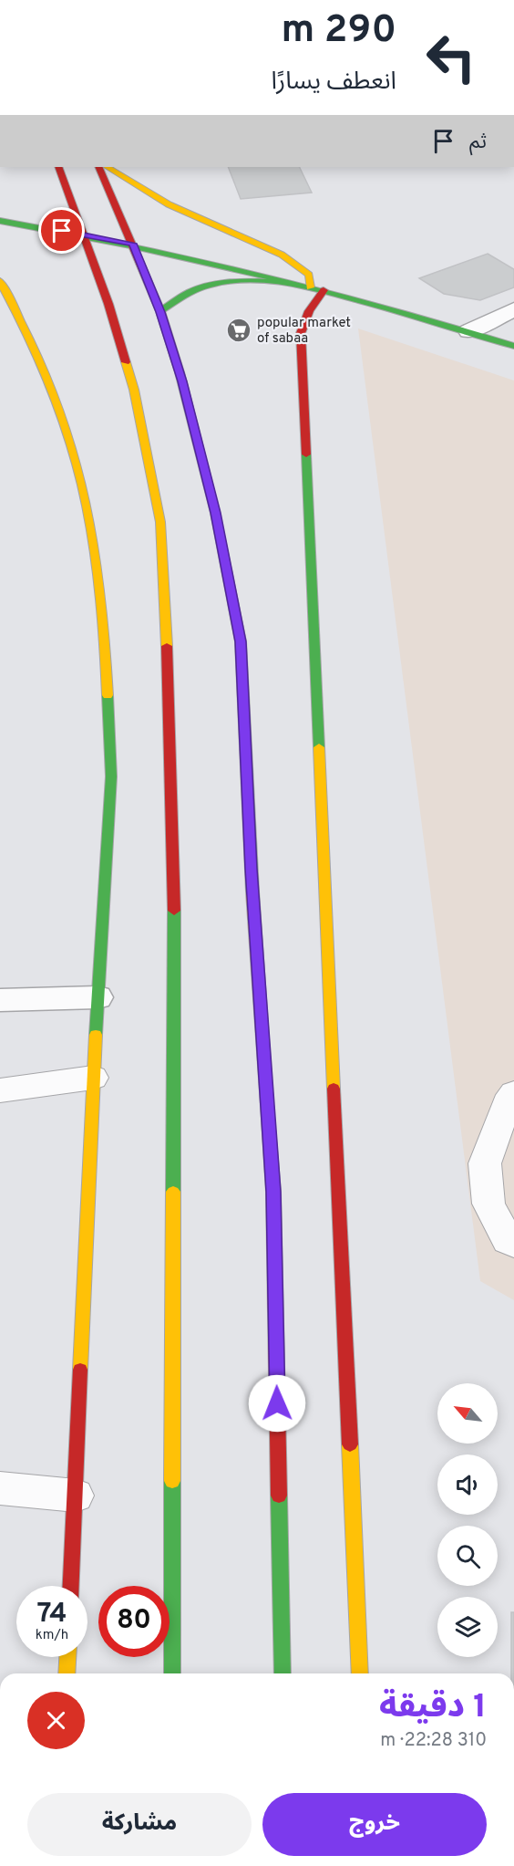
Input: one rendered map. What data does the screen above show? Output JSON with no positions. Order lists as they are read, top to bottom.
{
  "places": {
    "supermarket": ["popular market of sabaa"]
  },
  "north": "top left",
  "page": {
    "turn": ["290 m", "انعطف يسارًا"],
    "then": "ثم",
    "speed": "74 km/h",
    "limit": "80",
    "heading": ["1 دقيقة", "310 m · 22:28"],
    "buttons": ["خروج", "مشاركة"]
  }
}
